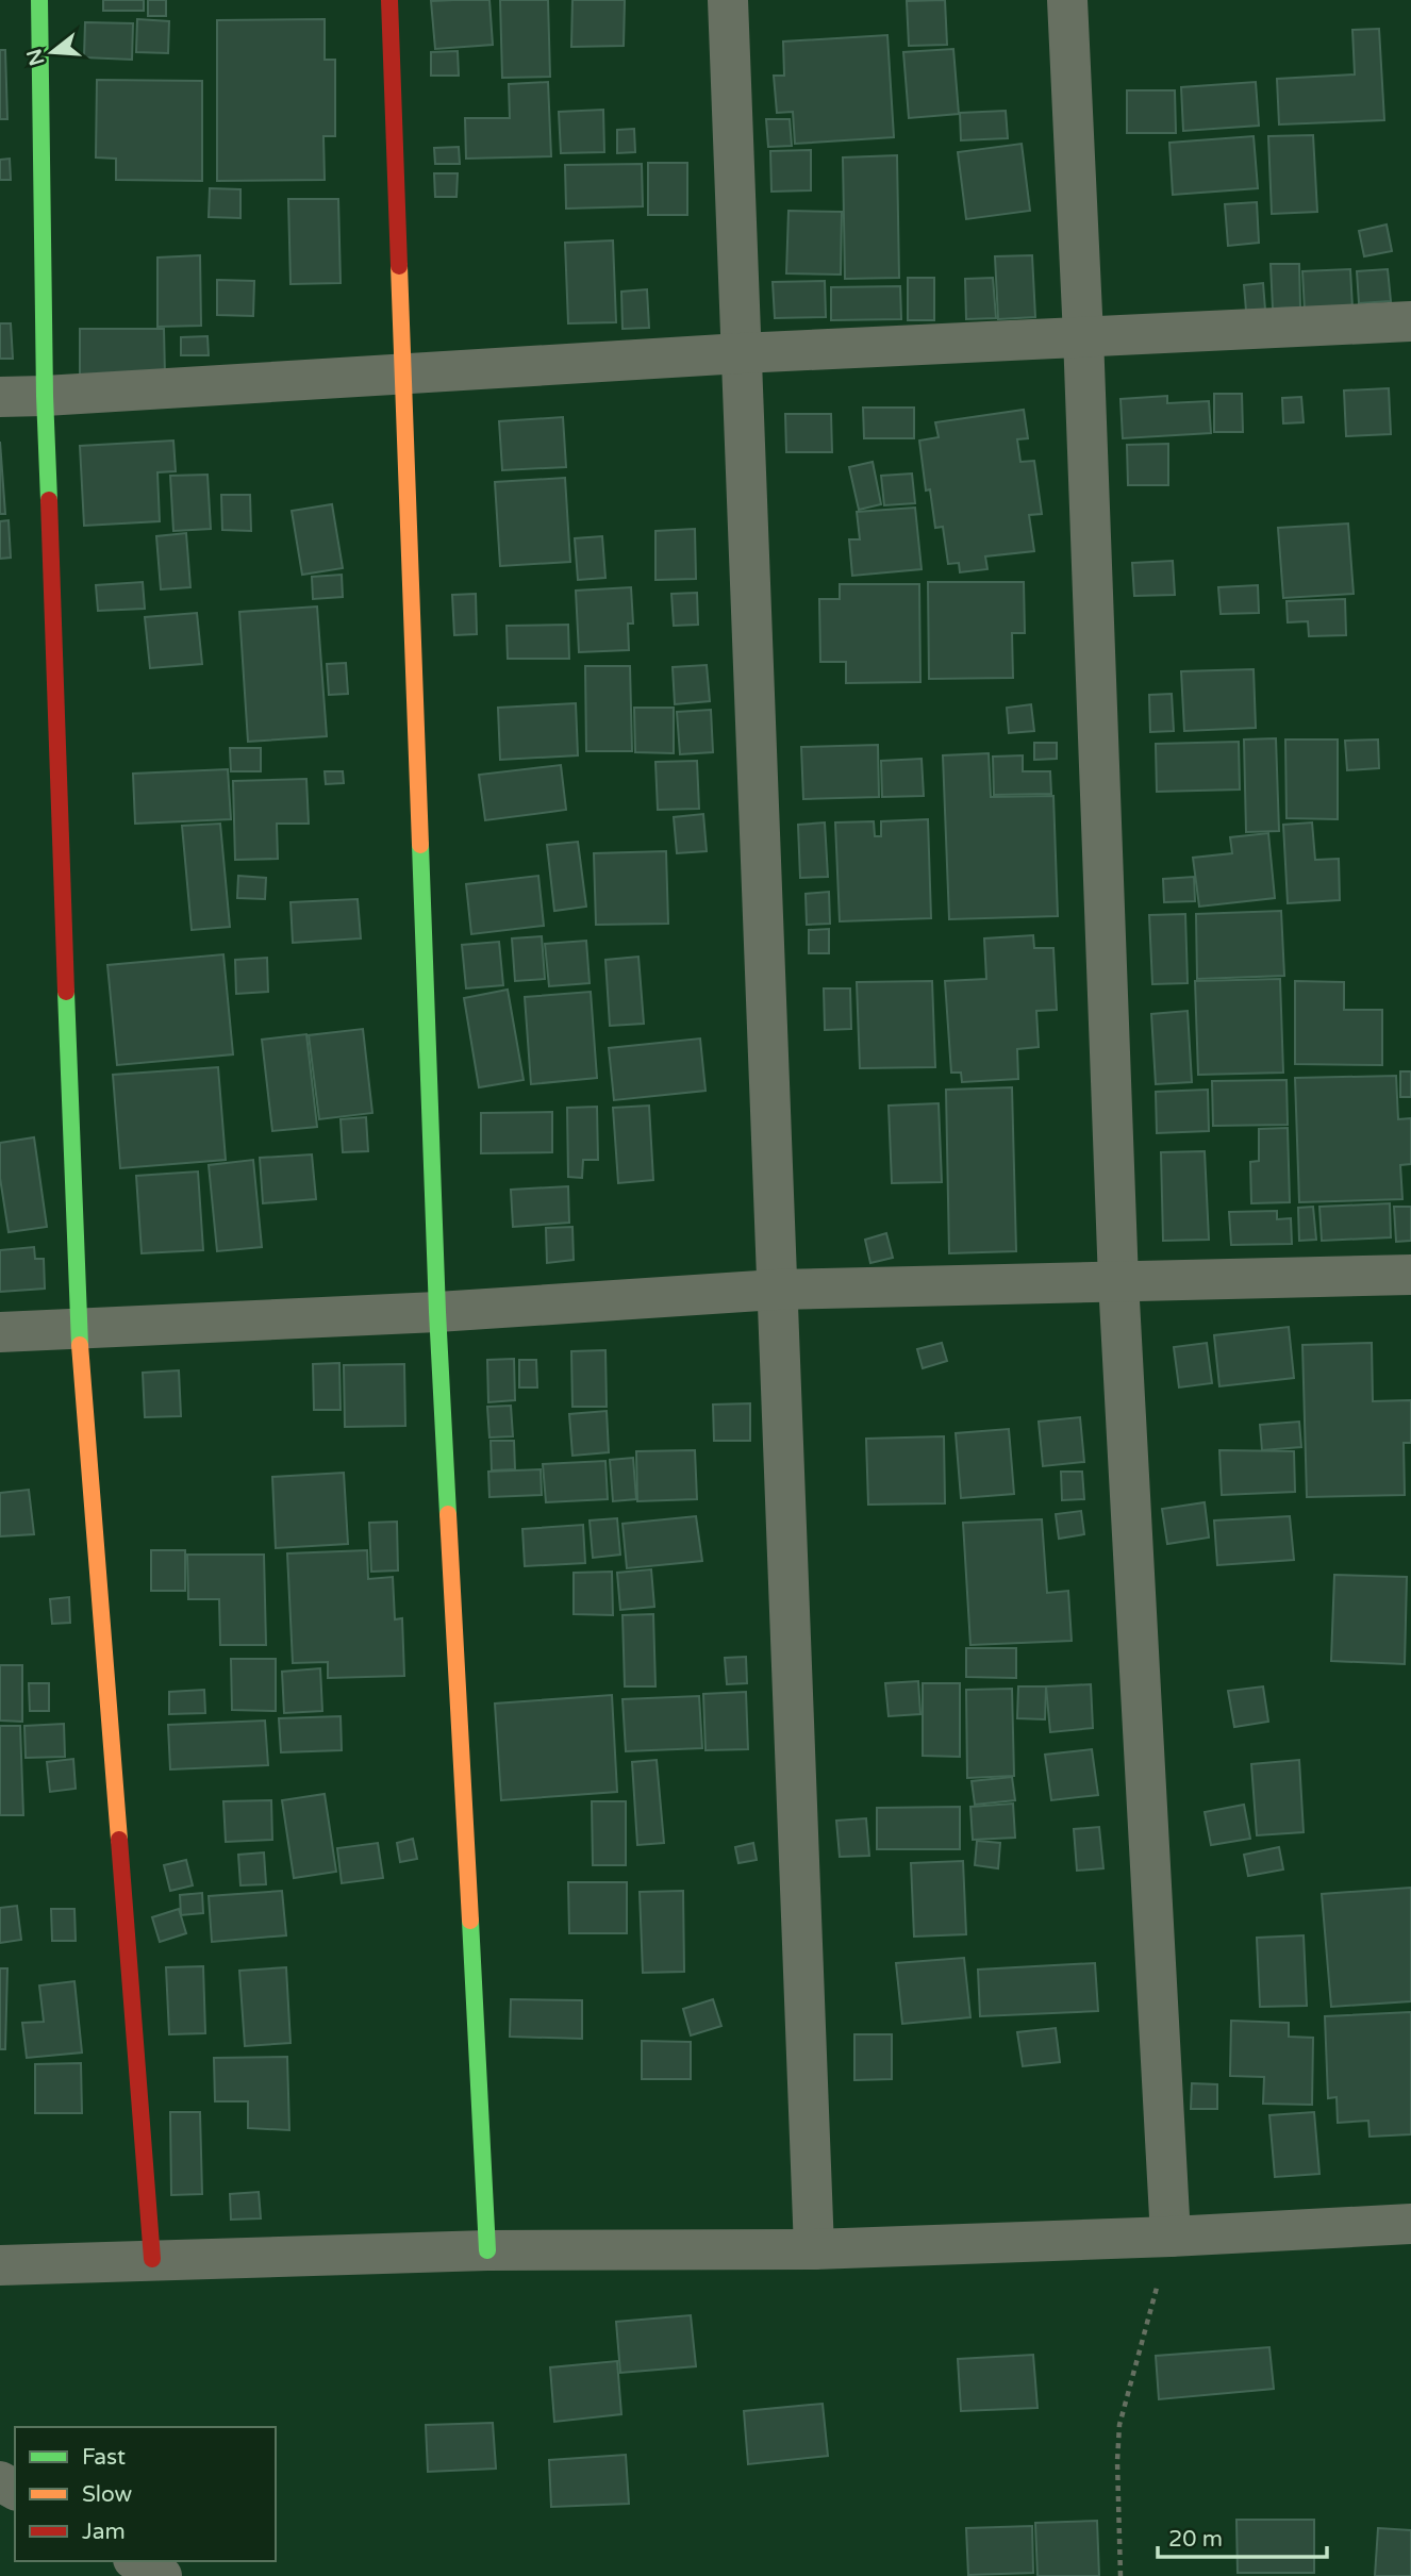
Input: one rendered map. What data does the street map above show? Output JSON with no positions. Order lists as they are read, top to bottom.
{
  "legend": ["Fast", "Slow", "Jam"],
  "scale_bar": "20 m",
  "north": "left"
}
